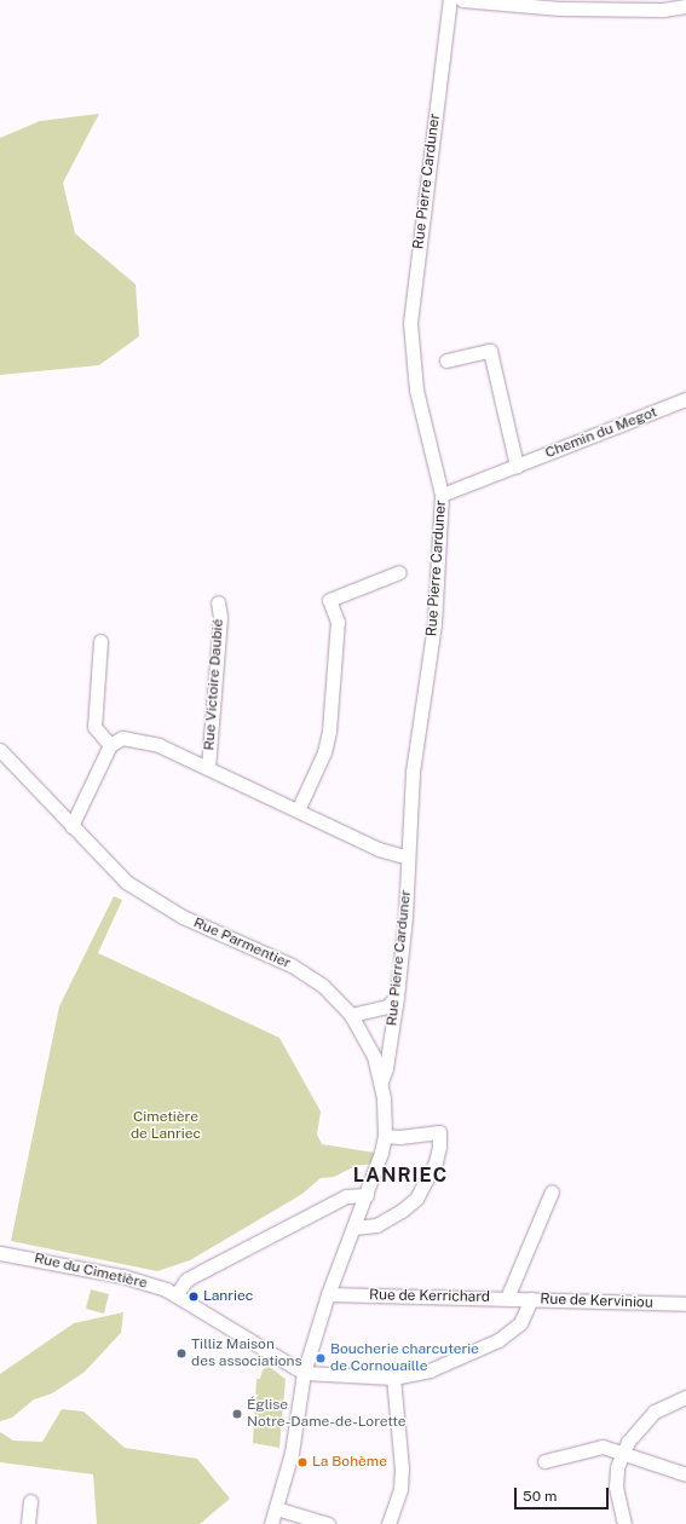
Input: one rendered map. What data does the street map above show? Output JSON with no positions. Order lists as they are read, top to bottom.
{
  "streets": {
    "street": [
      "Rue Pierre Carduner",
      "Chemin du Megot",
      "Rue Victoire Daubié",
      "Rue Parmentier",
      "Rue du Cimetière",
      "Rue de Kerrichard",
      "Rue de Kerviniou"
    ]
  },
  "crossings": [
    ["Rue Pierre Carduner", "Chemin du Megot"],
    ["Rue Pierre Carduner", "Rue Victoire Daubié"],
    ["Rue Pierre Carduner", "Rue Parmentier"],
    ["Rue Parmentier", "Rue du Cimetière"],
    ["Rue Parmentier", "Rue de Kerrichard"],
    ["Rue Parmentier", "Rue de Kerviniou"],
    ["Rue du Cimetière", "Rue de Kerviniou"],
    ["Rue de Kerrichard", "Rue de Kerviniou"]
  ],
  "districts": ["LANRIEC"],
  "parks": ["Cimetière de Lanriec"],
  "places": [
    "Lanriec",
    "Tilliz Maison des associations",
    "Boucherie charcuterie de Cornouaille",
    "Église Notre-Dame-de-Lorette",
    "La Bohème"
  ],
  "scale_bar": "50 m"
}
